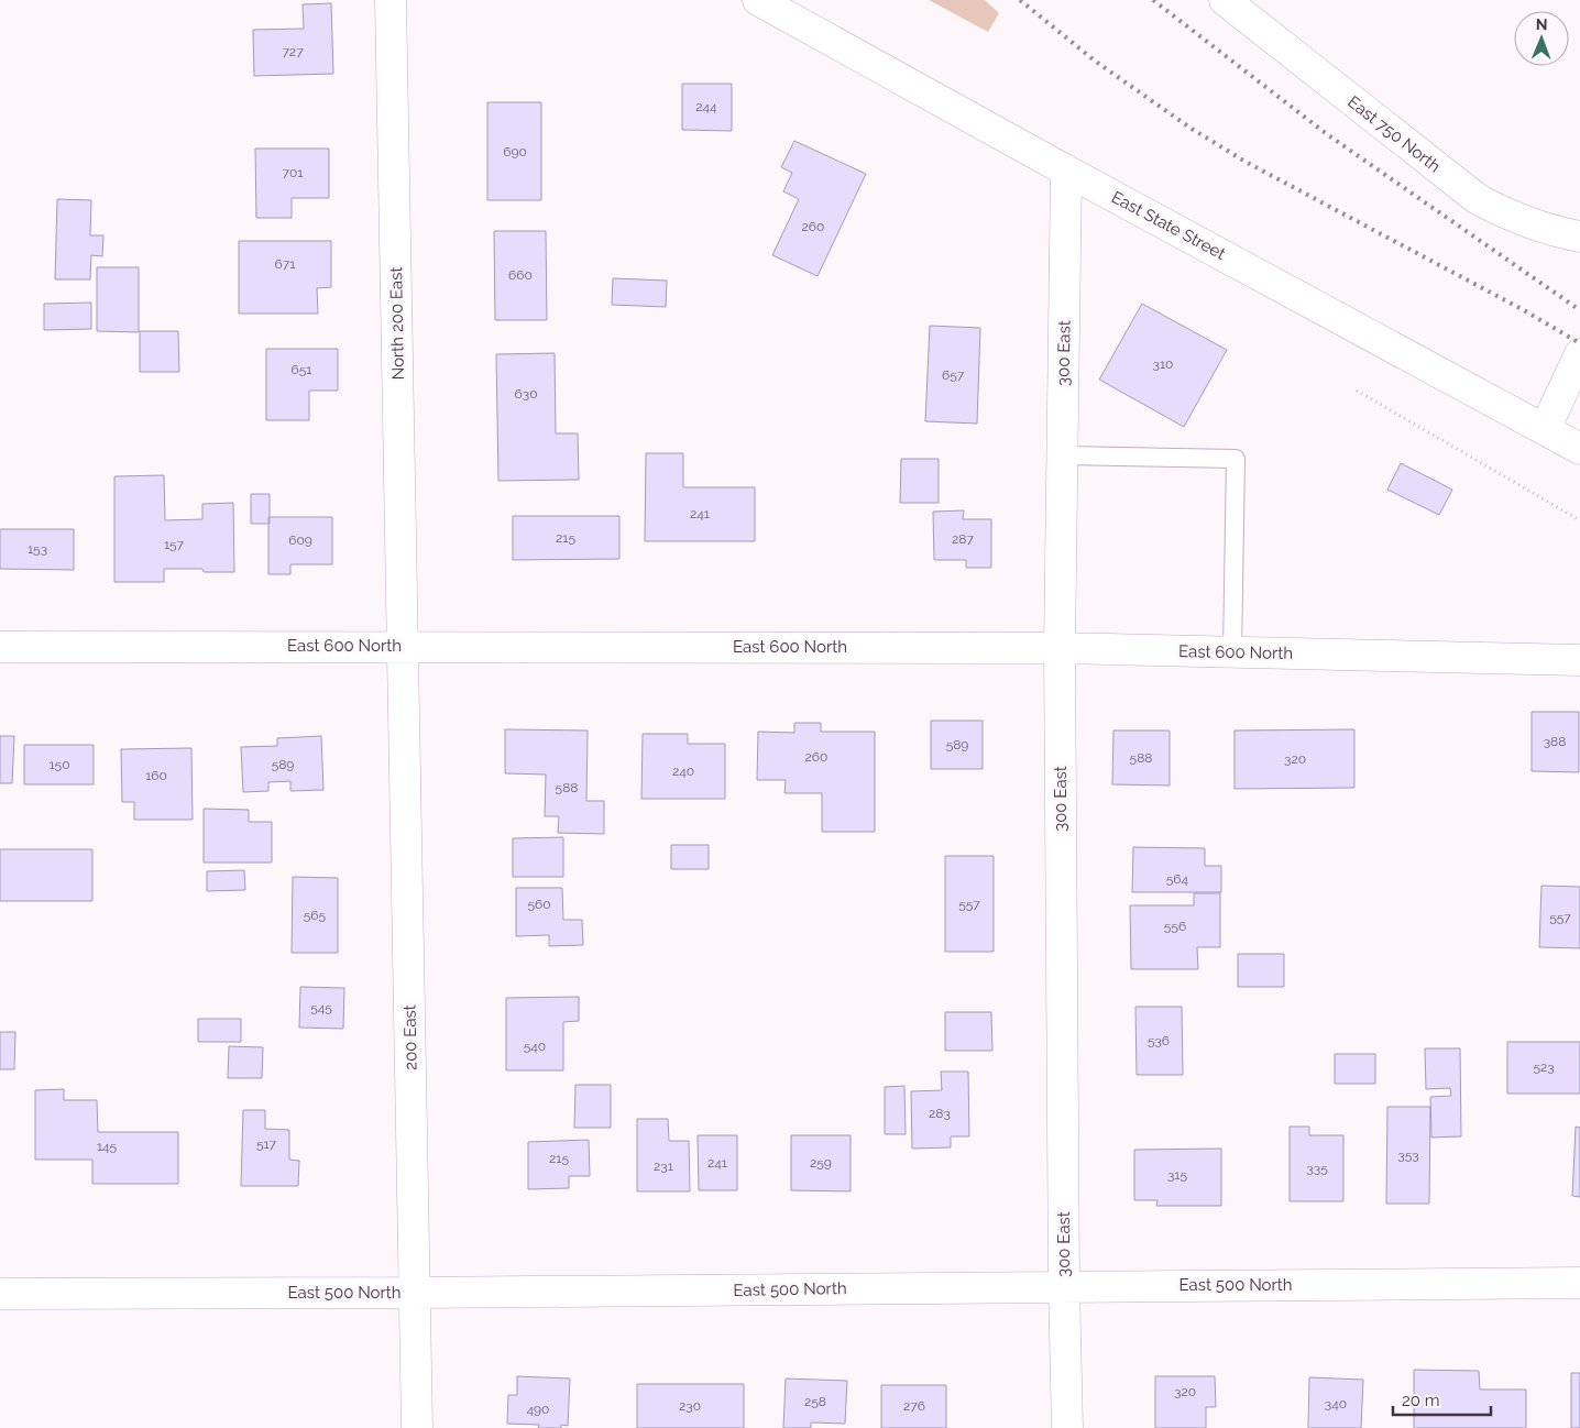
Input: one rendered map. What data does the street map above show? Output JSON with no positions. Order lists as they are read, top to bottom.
{
  "streets": {
    "street": [
      "East 750 North",
      "East State Street",
      "North 200 East",
      "300 East",
      "East 600 North",
      "200 East",
      "East 500 North"
    ]
  },
  "crossings": [
    ["East State Street", "300 East"],
    ["North 200 East", "East 600 North"],
    ["North 200 East", "200 East"],
    ["300 East", "East 600 North"],
    ["300 East", "East 500 North"],
    ["East 600 North", "200 East"],
    ["200 East", "East 500 North"]
  ],
  "house_numbers": [
    "727",
    "244",
    "690",
    "701",
    "260",
    "671",
    "660",
    "310",
    "651",
    "657",
    "630",
    "241",
    "215",
    "287",
    "609",
    "157",
    "153",
    "388",
    "589",
    "260",
    "588",
    "320",
    "150",
    "589",
    "240",
    "160",
    "588",
    "564",
    "560",
    "557",
    "565",
    "557",
    "556",
    "545",
    "536",
    "540",
    "523",
    "283",
    "517",
    "145",
    "353",
    "215",
    "241",
    "259",
    "231",
    "335",
    "315",
    "320",
    "258",
    "340",
    "230",
    "276",
    "490"
  ],
  "scale_bar": "20 m",
  "north": "top"
}
